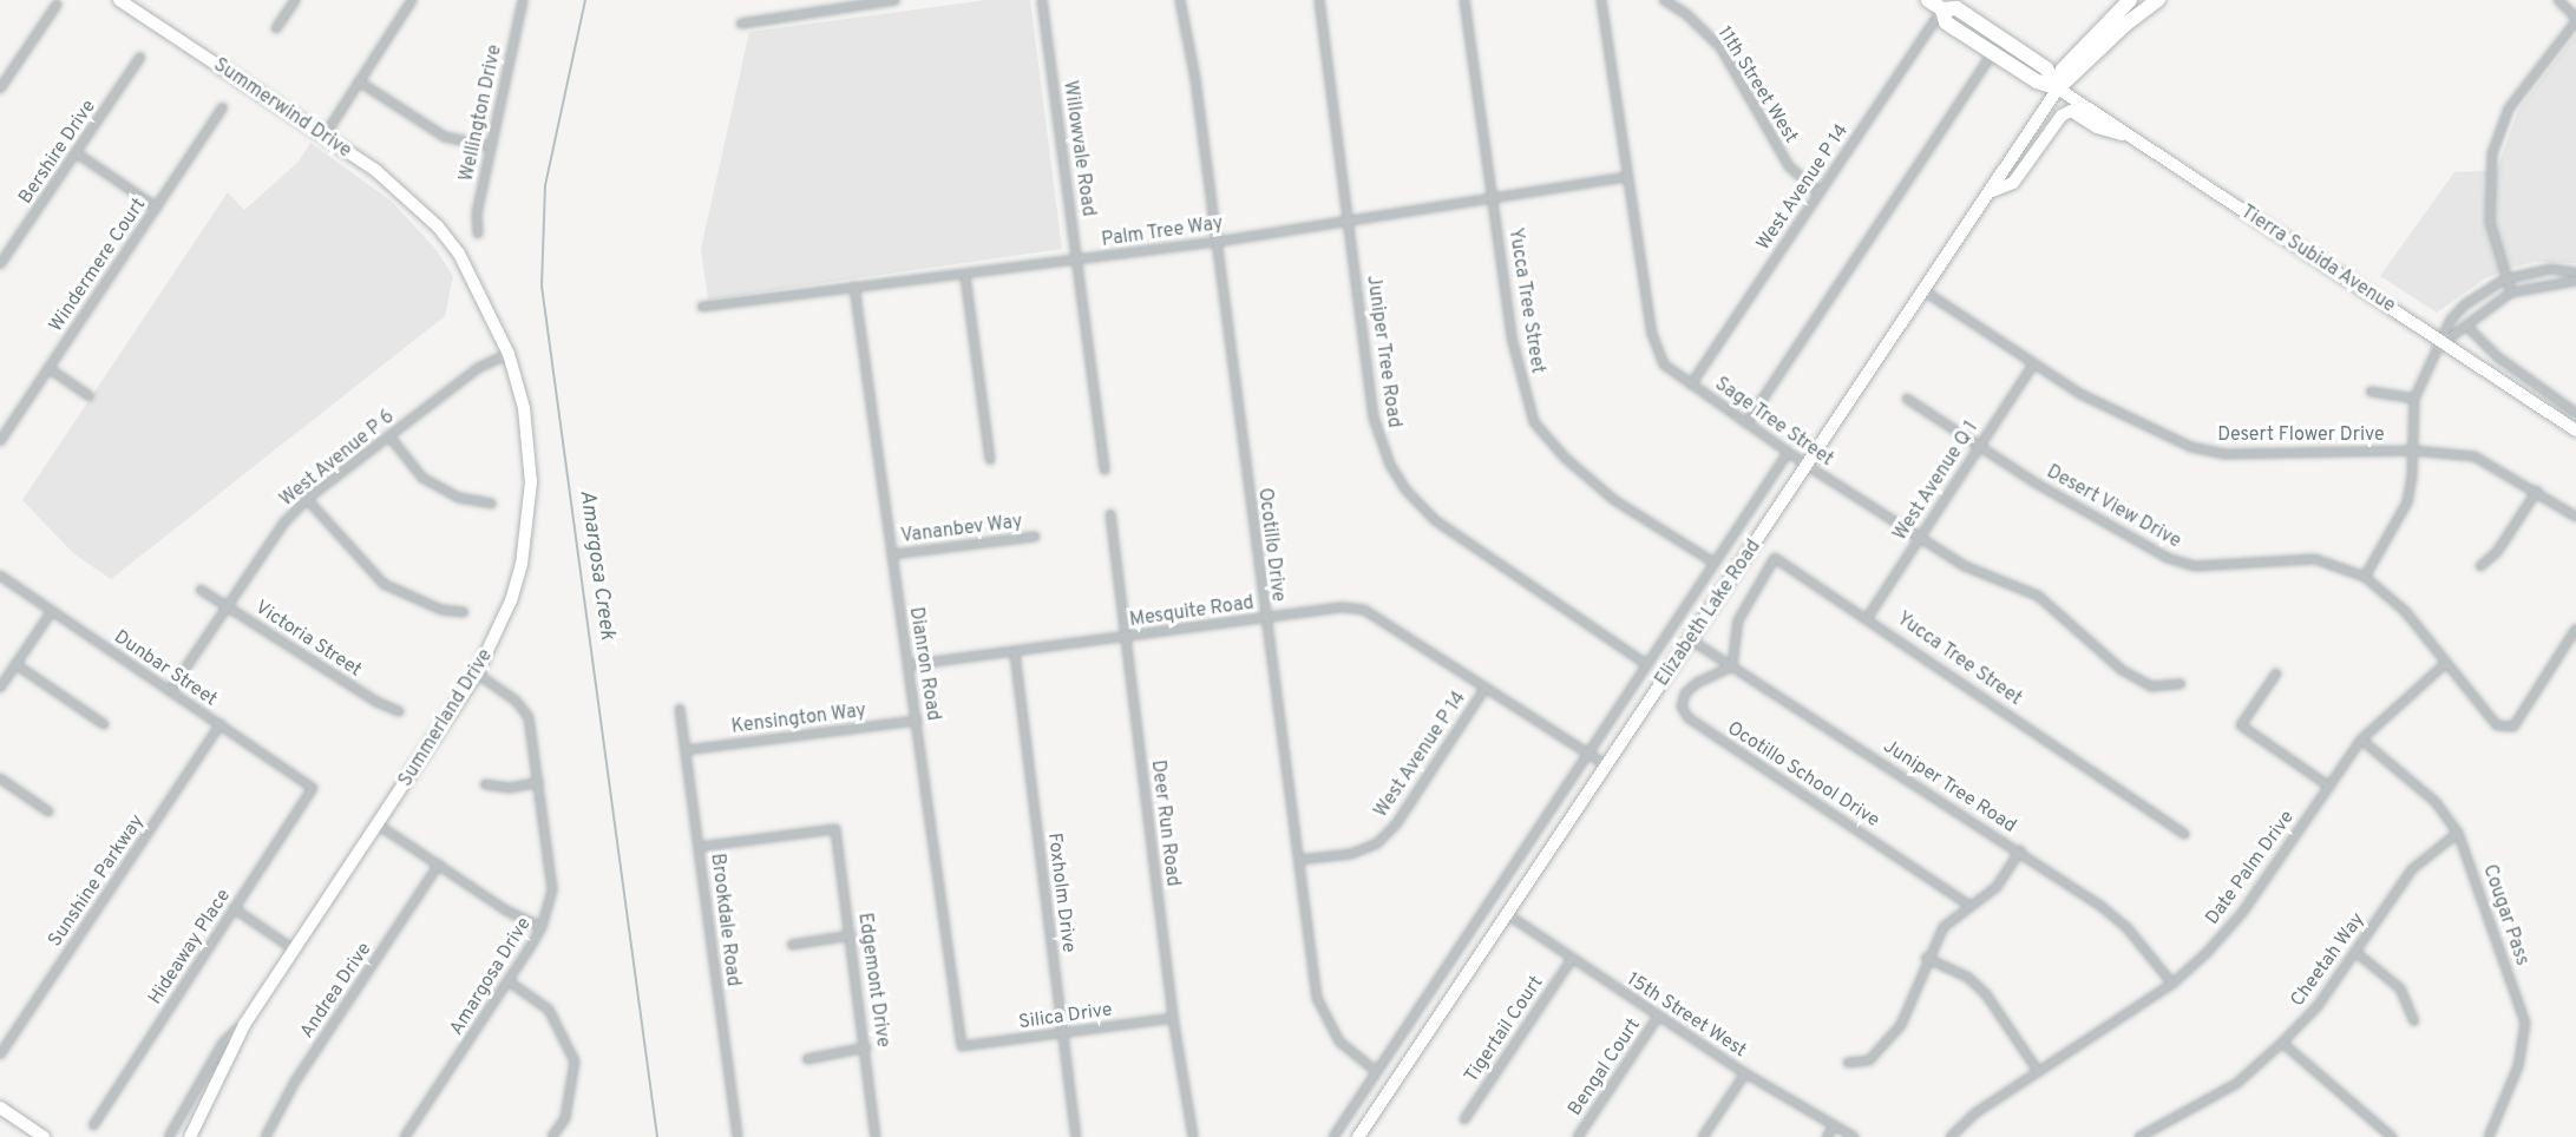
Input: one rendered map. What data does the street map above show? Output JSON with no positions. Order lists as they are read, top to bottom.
{
  "streets": {
    "main road": [
      "Summerwind Drive",
      "Tierra Subida Avenue",
      "Elizabeth Lake Road",
      "Summerland Drive"
    ],
    "street": [
      "11th Street West",
      "Wellington Drive",
      "Willowvale Road",
      "Bershire Drive",
      "West Avenue P 14",
      "Palm Tree Way",
      "Windermere Court",
      "Yucca Tree Street",
      "Juniper Tree Road",
      "Sage Tree Street",
      "Desert Flower Drive",
      "West Avenue P 6",
      "West Avenue Q 1",
      "Desert View Drive",
      "Vananbev Way",
      "Ocotillo Drive",
      "Mesquite Road",
      "Victoria Street",
      "Dianron Road",
      "Dunbar Street",
      "Kensington Way",
      "Ocotillo School Drive",
      "Deer Run Road",
      "Date Palm Drive",
      "Sunshine Parkway",
      "Foxholm Drive",
      "Cougar Pass",
      "Brookdale Road",
      "Hideaway Place",
      "Cheetah Way",
      "Amargosa Drive",
      "Edgemont Drive",
      "Andrea Drive",
      "15th Street West",
      "Silica Drive",
      "Tigertail Court",
      "Bengal Court"
    ]
  },
  "crossings": [
    ["11th Street West", "West Avenue P 14"],
    ["Summerwind Drive", "Summerland Drive"],
    ["Willowvale Road", "Palm Tree Way"],
    ["West Avenue P 14", "Sage Tree Street"],
    ["West Avenue P 14", "Ocotillo Drive"],
    ["West Avenue P 14", "Mesquite Road"],
    ["Palm Tree Way", "Yucca Tree Street"],
    ["Palm Tree Way", "Juniper Tree Road"],
    ["Palm Tree Way", "Sage Tree Street"],
    ["Palm Tree Way", "Ocotillo Drive"],
    ["Palm Tree Way", "Dianron Road"],
    ["Tierra Subida Avenue", "Elizabeth Lake Road"],
    ["Yucca Tree Street", "Juniper Tree Road"],
    ["Yucca Tree Street", "West Avenue Q 1"],
    ["Yucca Tree Street", "Ocotillo School Drive"],
    ["Juniper Tree Road", "Elizabeth Lake Road"],
    ["Juniper Tree Road", "Ocotillo School Drive"],
    ["Juniper Tree Road", "Date Palm Drive"],
    ["Sage Tree Street", "West Avenue Q 1"],
    ["Sage Tree Street", "Elizabeth Lake Road"],
    ["Desert Flower Drive", "West Avenue Q 1"],
    ["Desert Flower Drive", "Elizabeth Lake Road"],
    ["West Avenue P 6", "Victoria Street"],
    ["West Avenue P 6", "Dunbar Street"],
    ["West Avenue P 6", "Summerland Drive"],
    ["West Avenue Q 1", "Desert View Drive"],
    ["Desert View Drive", "Date Palm Drive"],
    ["Vananbev Way", "Dianron Road"],
    ["Ocotillo Drive", "Mesquite Road"],
    ["Mesquite Road", "Elizabeth Lake Road"],
    ["Mesquite Road", "Dianron Road"],
    ["Mesquite Road", "Deer Run Road"],
    ["Mesquite Road", "Foxholm Drive"],
    ["Elizabeth Lake Road", "15th Street West"],
    ["Dianron Road", "Kensington Way"],
    ["Dianron Road", "Silica Drive"],
    ["Dunbar Street", "Sunshine Parkway"],
    ["Dunbar Street", "Hideaway Place"],
    ["Summerland Drive", "Amargosa Drive"],
    ["Kensington Way", "Brookdale Road"],
    ["Deer Run Road", "Silica Drive"],
    ["Date Palm Drive", "Cougar Pass"],
    ["Foxholm Drive", "Silica Drive"],
    ["Cougar Pass", "Cheetah Way"],
    ["Brookdale Road", "Edgemont Drive"],
    ["15th Street West", "Tigertail Court"],
    ["15th Street West", "Bengal Court"]
  ],
  "water": ["Amargosa Creek"]
}
